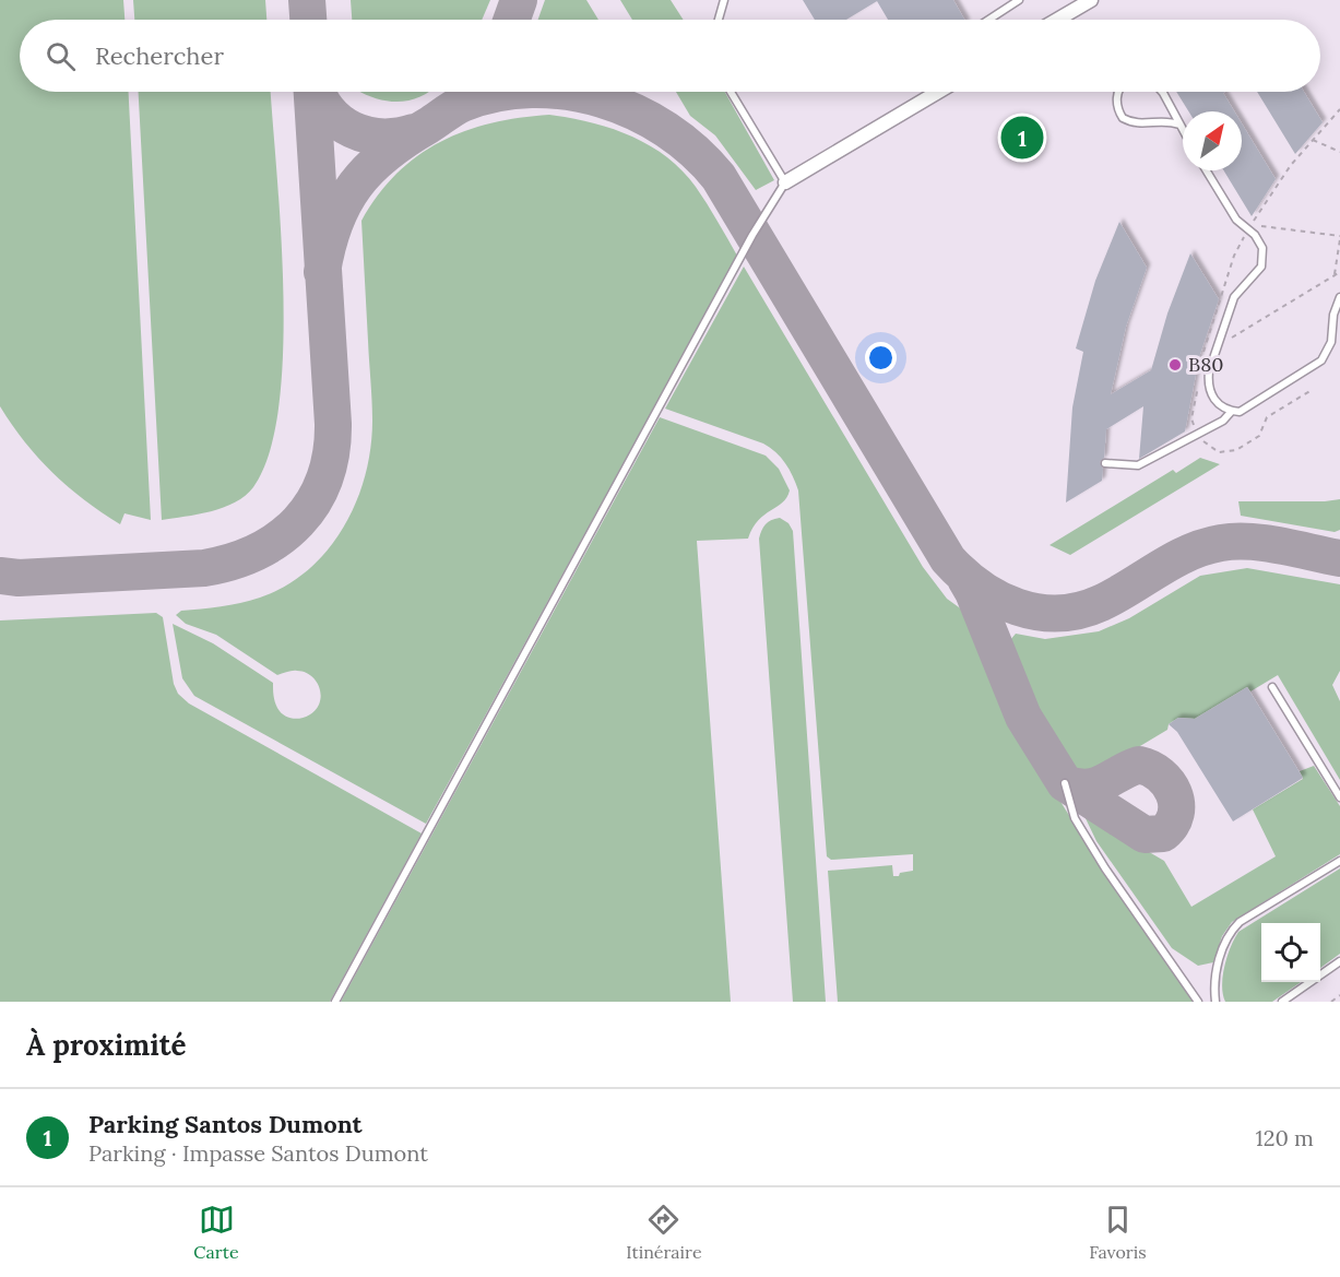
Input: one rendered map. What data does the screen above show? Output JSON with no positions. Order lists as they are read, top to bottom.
{
  "places": ["B80"],
  "north": "top right",
  "page": {
    "search": "Rechercher",
    "pins": "1",
    "heading": "À proximité",
    "list": [
      {
        "mark": "1",
        "name": "Parking Santos Dumont",
        "note": "Parking · Impasse Santos Dumont",
        "value": "120 m"
      }
    ],
    "nav": ["Carte", "Itinéraire", "Favoris"]
  }
}
